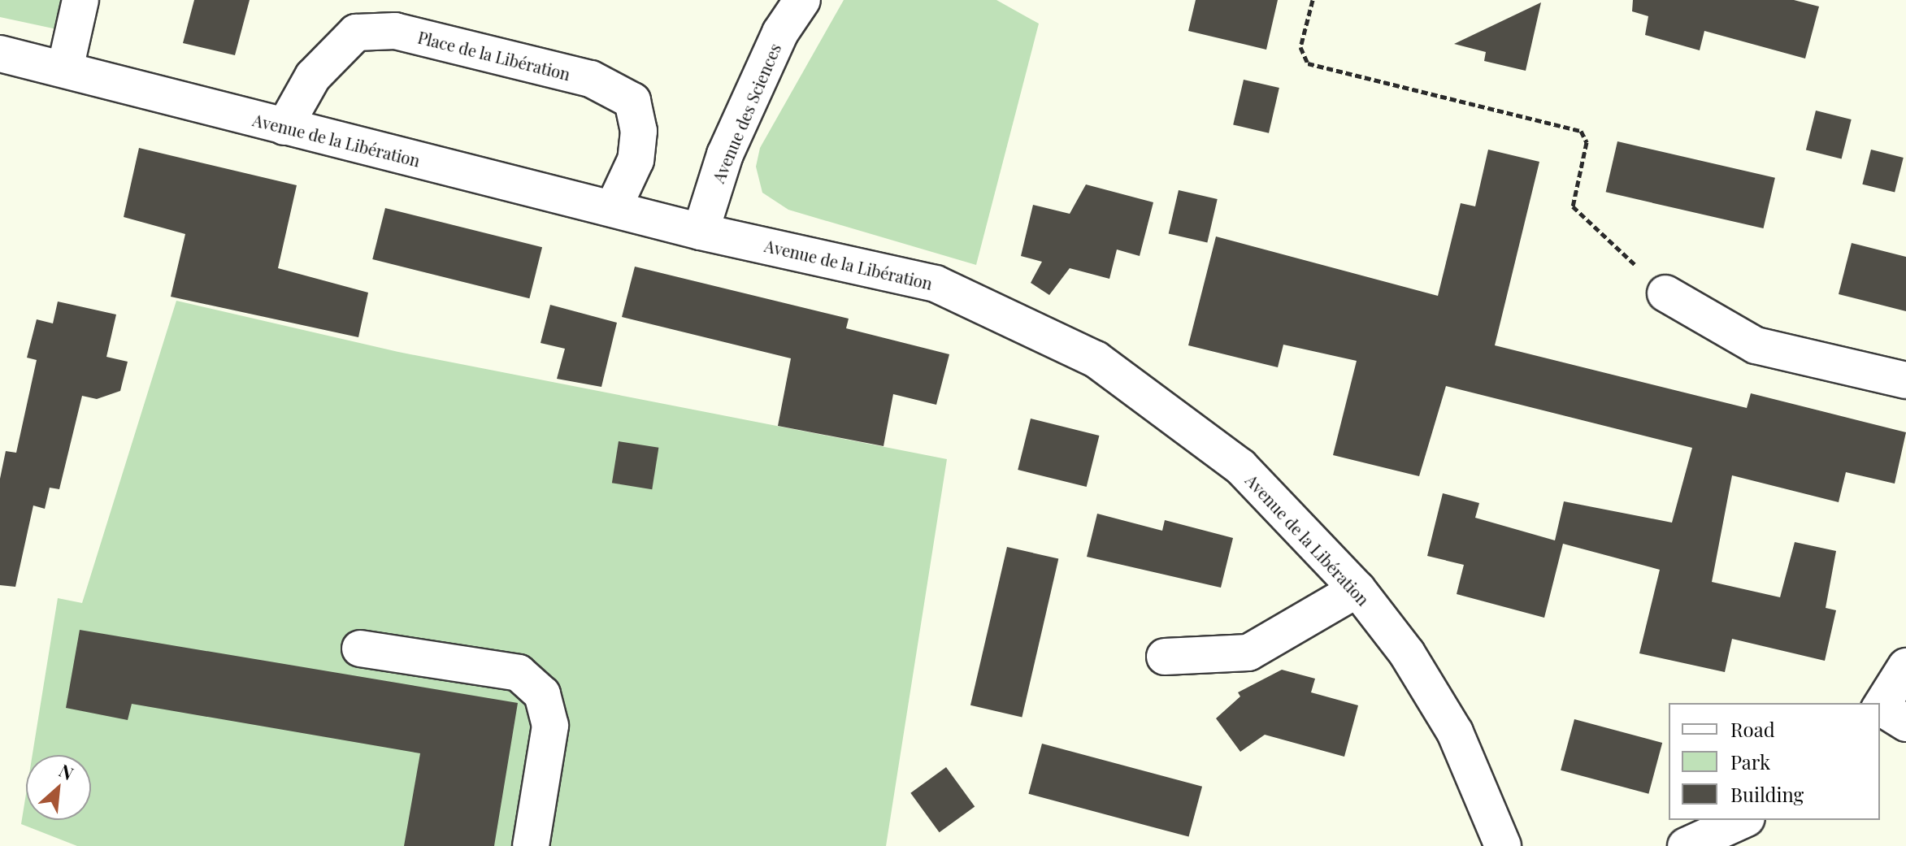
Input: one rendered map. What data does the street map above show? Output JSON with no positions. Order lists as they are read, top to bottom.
{
  "streets": {
    "street": ["Place de la Libération", "Avenue des Sciences", "Avenue de la Libération"]
  },
  "crossings": [
    ["Place de la Libération", "Avenue de la Libération"],
    ["Avenue des Sciences", "Avenue de la Libération"]
  ],
  "legend": ["Road", "Park", "Building"],
  "north": "top right"
}
